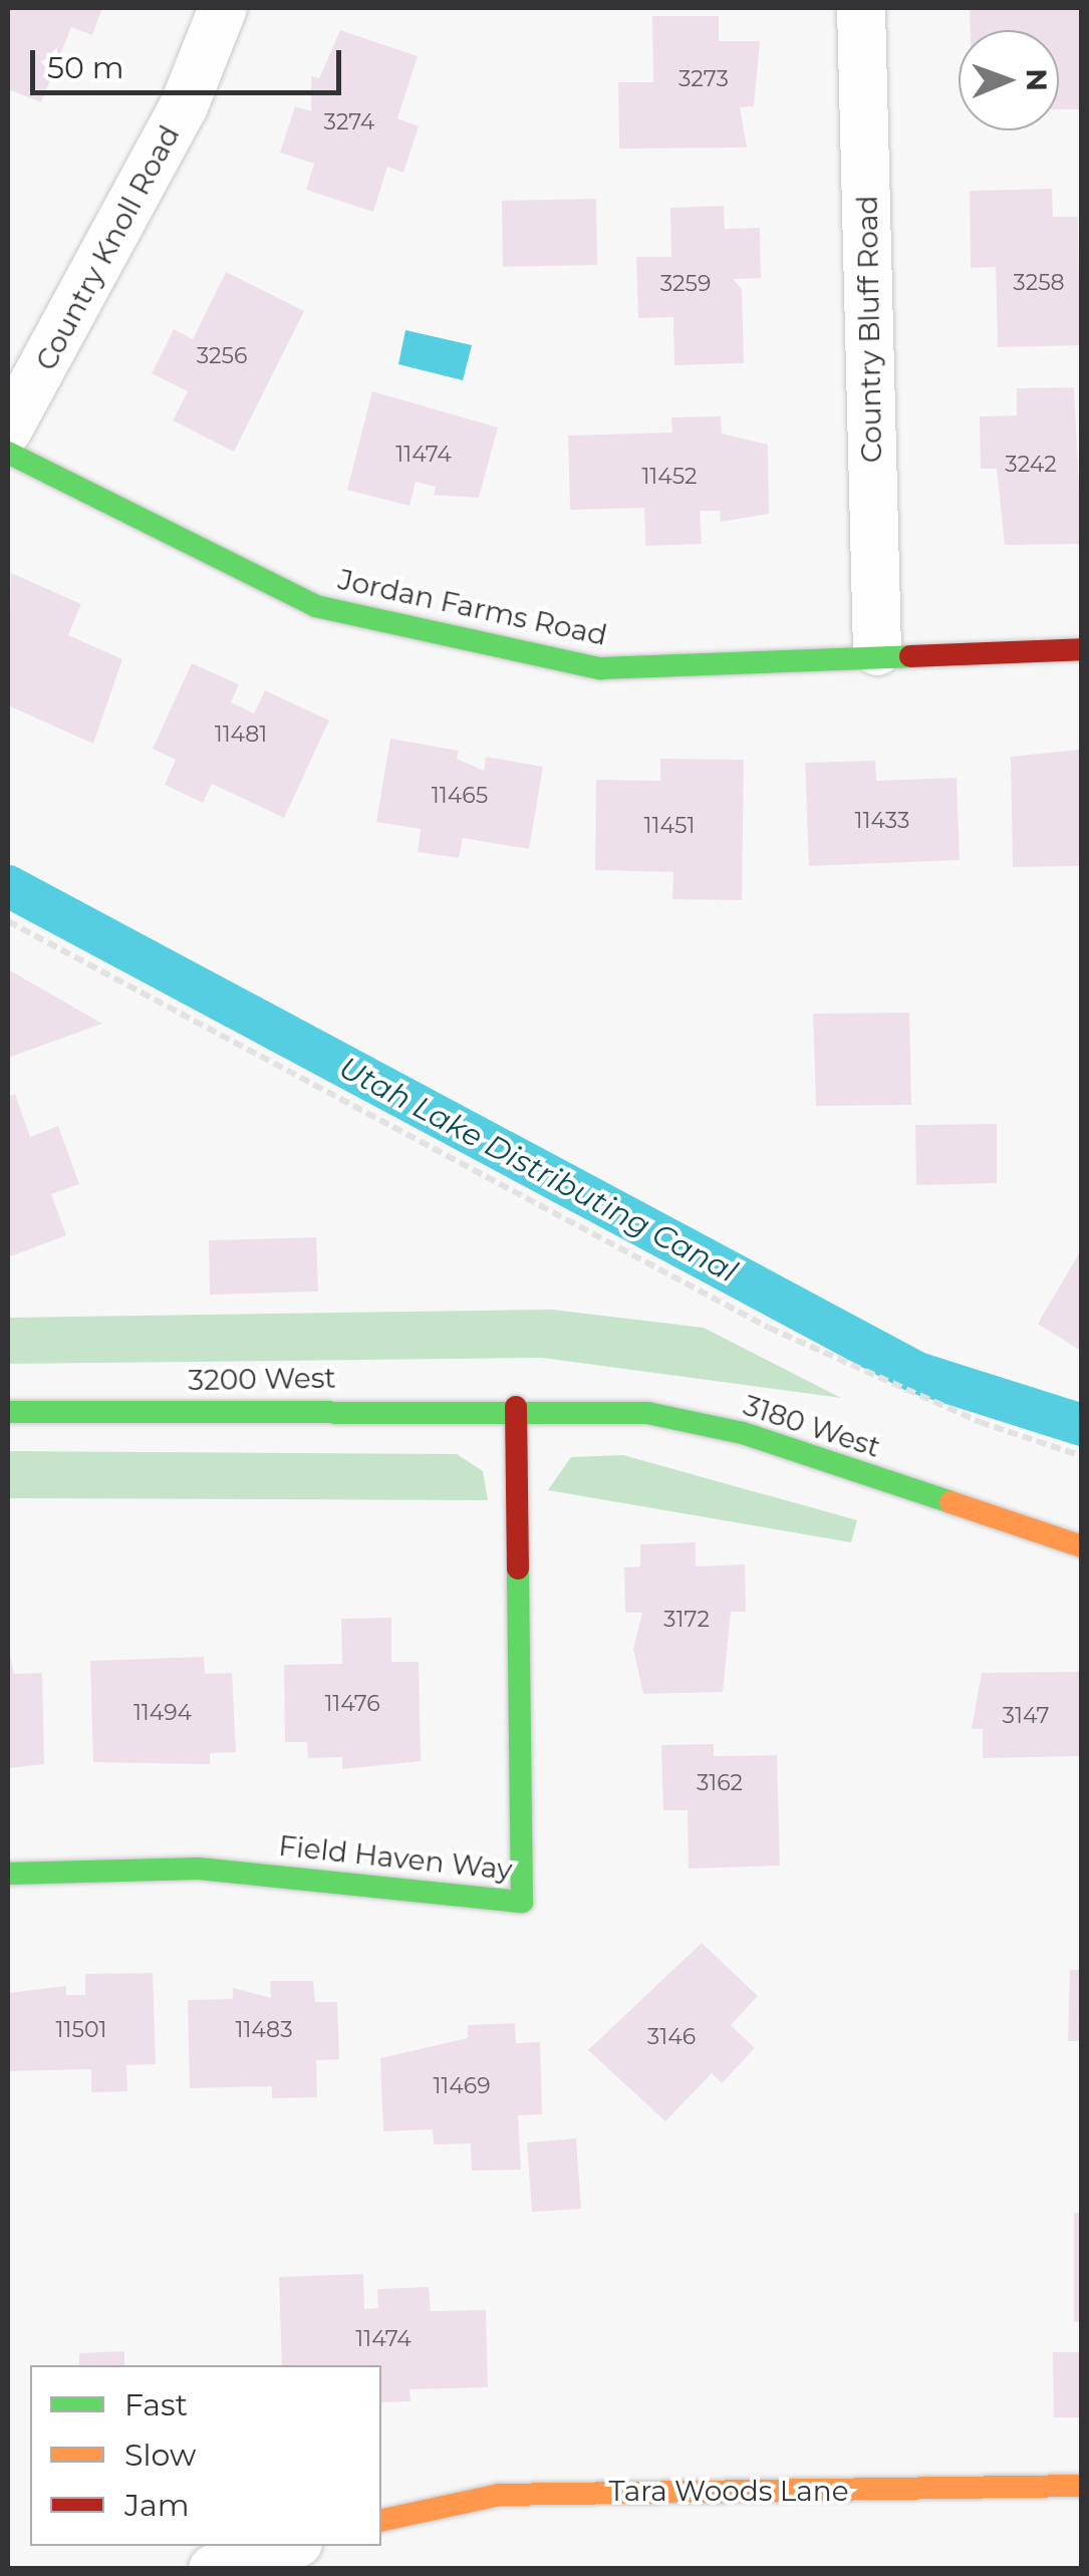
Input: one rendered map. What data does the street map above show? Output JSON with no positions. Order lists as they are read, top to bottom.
{
  "streets": {
    "street": [
      "Country Knoll Road",
      "Country Bluff Road",
      "Jordan Farms Road",
      "3200 West",
      "3180 West",
      "Field Haven Way",
      "Tara Woods Lane"
    ]
  },
  "crossings": [
    ["Country Bluff Road", "Jordan Farms Road"],
    ["3200 West", "3180 West"],
    ["3200 West", "Field Haven Way"],
    ["3180 West", "Field Haven Way"]
  ],
  "water": ["Utah Lake Distributing Canal"],
  "house_numbers": [
    "3273",
    "3274",
    "3258",
    "3259",
    "3256",
    "11474",
    "3242",
    "11452",
    "11481",
    "11465",
    "11433",
    "11451",
    "3172",
    "11476",
    "11494",
    "3147",
    "3162",
    "11501",
    "11483",
    "3146",
    "11469",
    "11474"
  ],
  "legend": ["Fast", "Slow", "Jam"],
  "scale_bar": "50 m",
  "north": "right"
}
